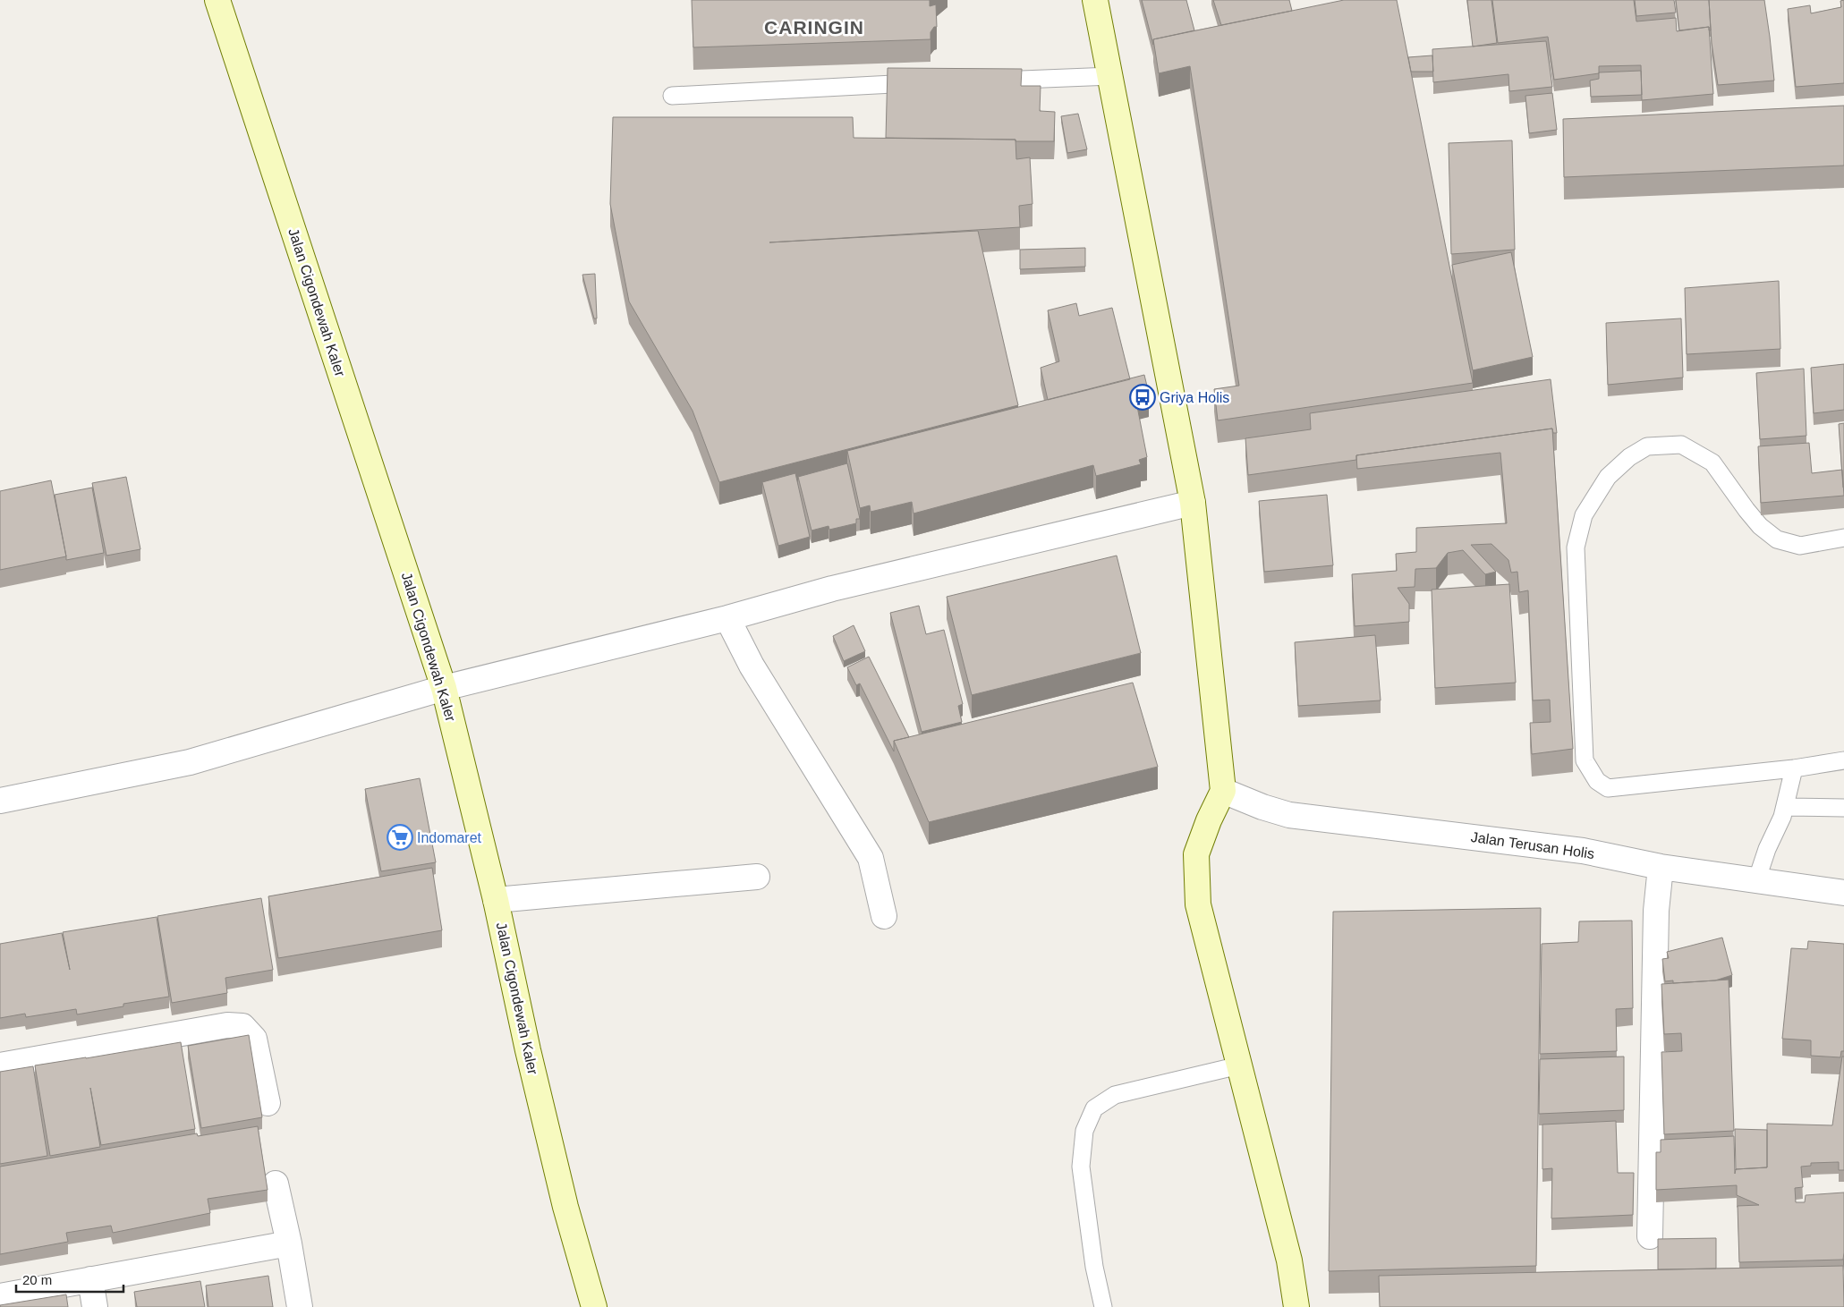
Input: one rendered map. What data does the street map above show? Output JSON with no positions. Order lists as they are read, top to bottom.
{
  "streets": {
    "main road": ["Jalan Cigondewah Kaler"],
    "street": ["Jalan Terusan Holis"]
  },
  "districts": ["CARINGIN"],
  "places": {
    "bus stop": ["Griya Holis"],
    "supermarket": ["Indomaret"]
  },
  "scale_bar": "20 m"
}
